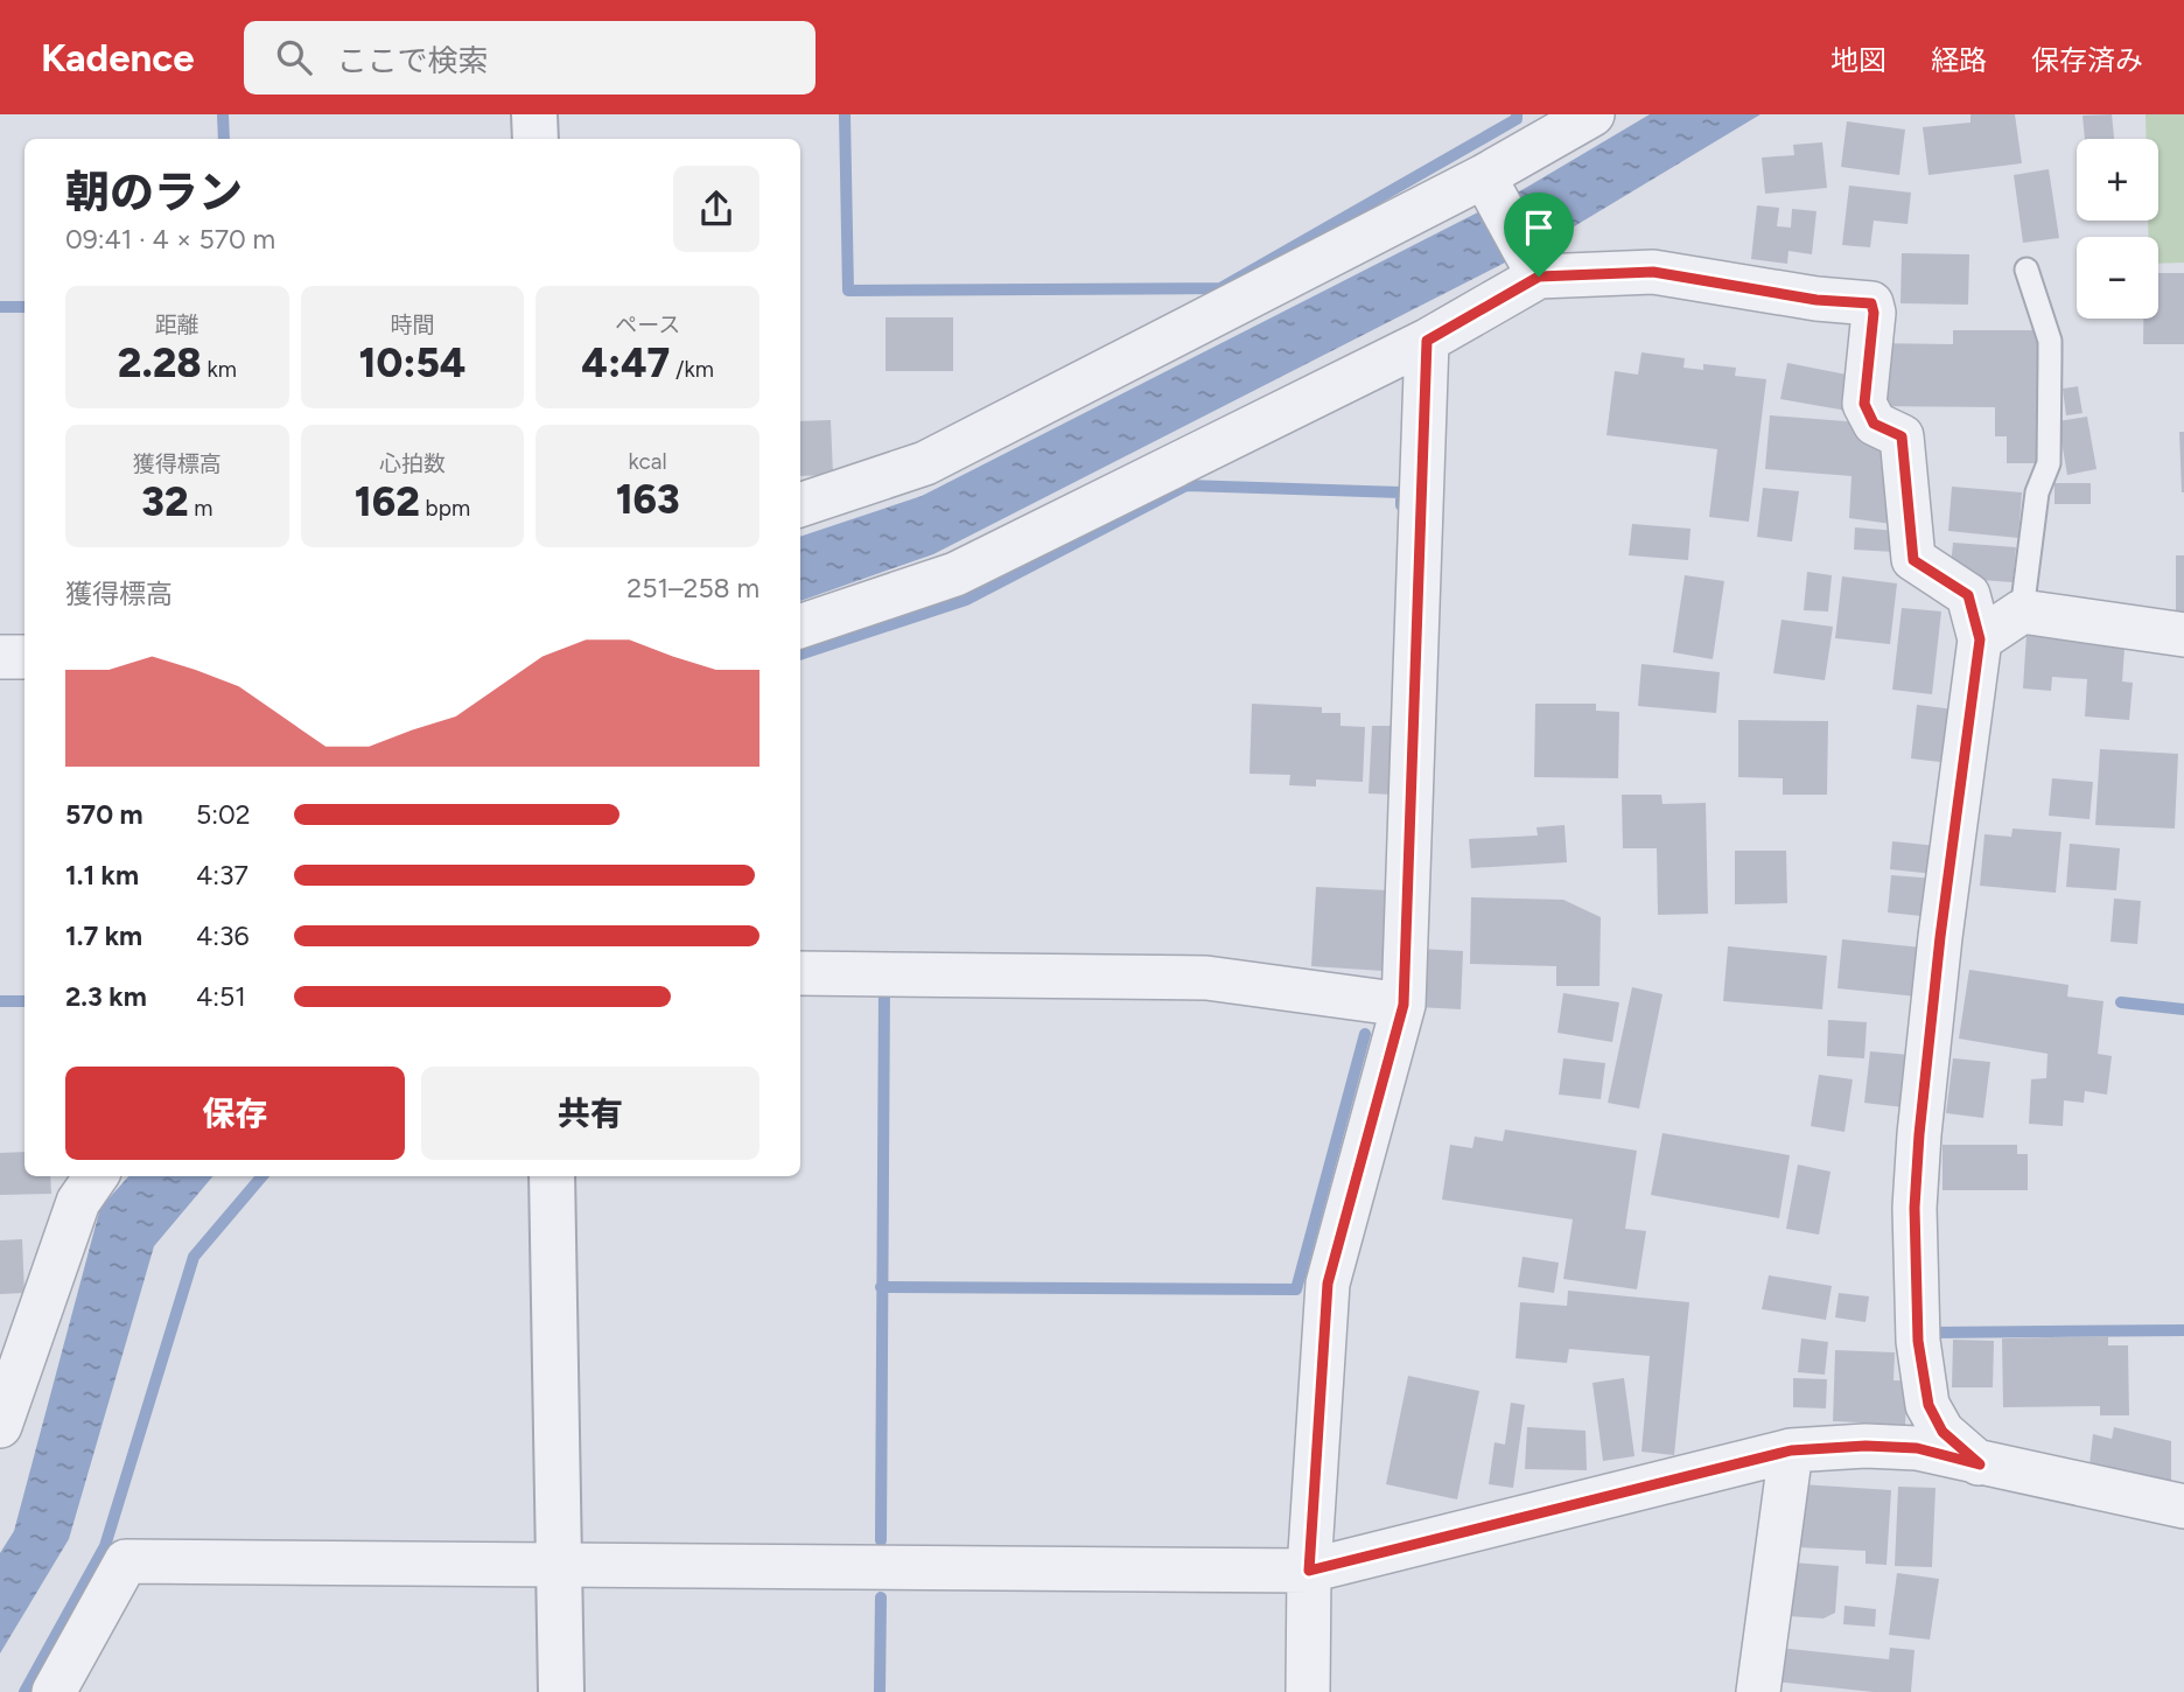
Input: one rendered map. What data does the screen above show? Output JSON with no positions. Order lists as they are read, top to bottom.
{
  "page": {
    "header": "Kadence",
    "search": "ここで検索",
    "nav": ["地図", "経路", "保存済み"],
    "map_buttons": ["+", "−"],
    "heading": ["朝のラン", "09:41 · 4 × 570 m"],
    "stats": [
      ["距離", "2.28 km"],
      ["時間", "10:54"],
      ["ペース", "4:47 /km"],
      ["獲得標高", "32 m"],
      ["心拍数", "162 bpm"],
      ["kcal", "163"]
    ],
    "chart": ["獲得標高", "251–258 m"],
    "list": [
      {
        "name": "570 m",
        "note": "5:02"
      },
      {
        "name": "1.1 km",
        "note": "4:37"
      },
      {
        "name": "1.7 km",
        "note": "4:36"
      },
      {
        "name": "2.3 km",
        "note": "4:51"
      }
    ],
    "buttons": ["保存", "共有"]
  }
}
